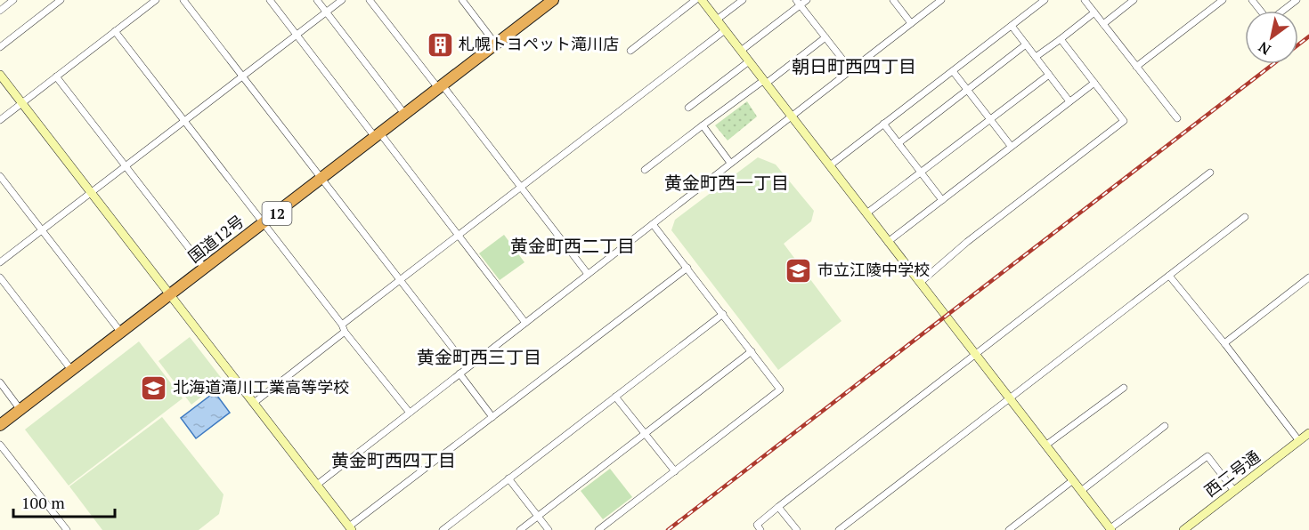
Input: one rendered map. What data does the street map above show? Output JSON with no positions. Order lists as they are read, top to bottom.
{
  "streets": {
    "highway": ["12", "国道12号"],
    "street": ["西二号通"]
  },
  "districts": [
    "朝日町西四丁目",
    "黄金町西一丁目",
    "黄金町西二丁目",
    "黄金町西三丁目",
    "黄金町西四丁目"
  ],
  "places": {
    "building": ["札幌トヨペット滝川店"],
    "school or university": ["市立江陵中学校", "北海道滝川工業高等学校"]
  },
  "scale_bar": "100 m",
  "north": "bottom left"
}
